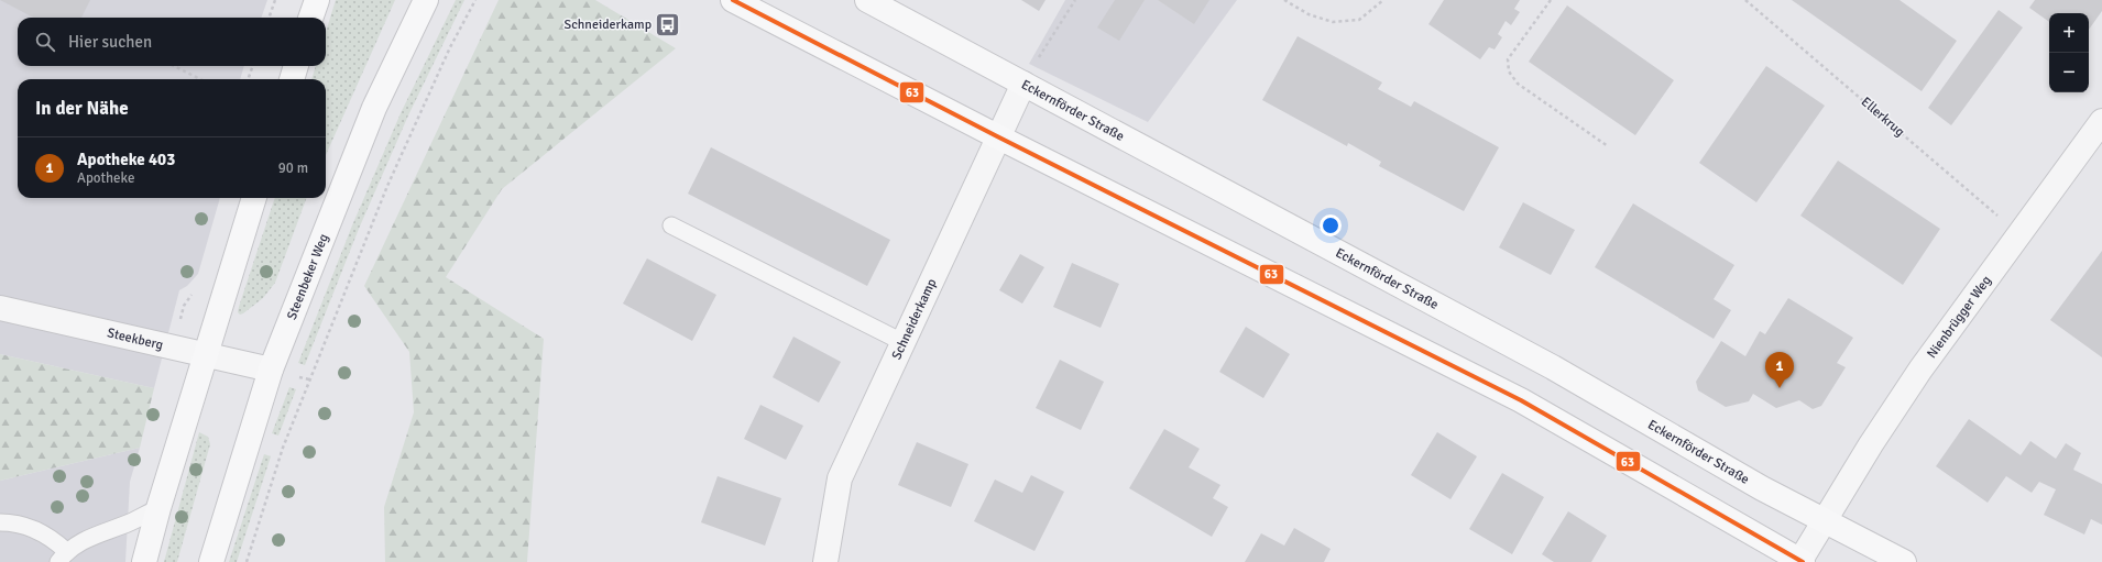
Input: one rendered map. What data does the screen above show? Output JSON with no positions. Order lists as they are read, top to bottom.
{
  "streets": {
    "street": [
      "Eckernförder Straße",
      "Steenbeker Weg",
      "Nienbrügger Weg",
      "Schneiderkamp",
      "Steekberg"
    ],
    "path": ["Ellerkrug"]
  },
  "crossings": [
    ["Eckernförder Straße", "Nienbrügger Weg"],
    ["Eckernförder Straße", "Schneiderkamp"],
    ["Ellerkrug", "Nienbrügger Weg"],
    ["Steenbeker Weg", "Steekberg"]
  ],
  "places": {
    "bus stop": ["Schneiderkamp"]
  },
  "lines": ["transit line 63"],
  "page": {
    "map_buttons": ["+", "−"],
    "search": "Hier suchen",
    "heading": "In der Nähe",
    "list": [
      {
        "mark": "1",
        "name": "Apotheke 403",
        "note": "Apotheke",
        "value": "90 m"
      }
    ],
    "pins": "1"
  }
}
